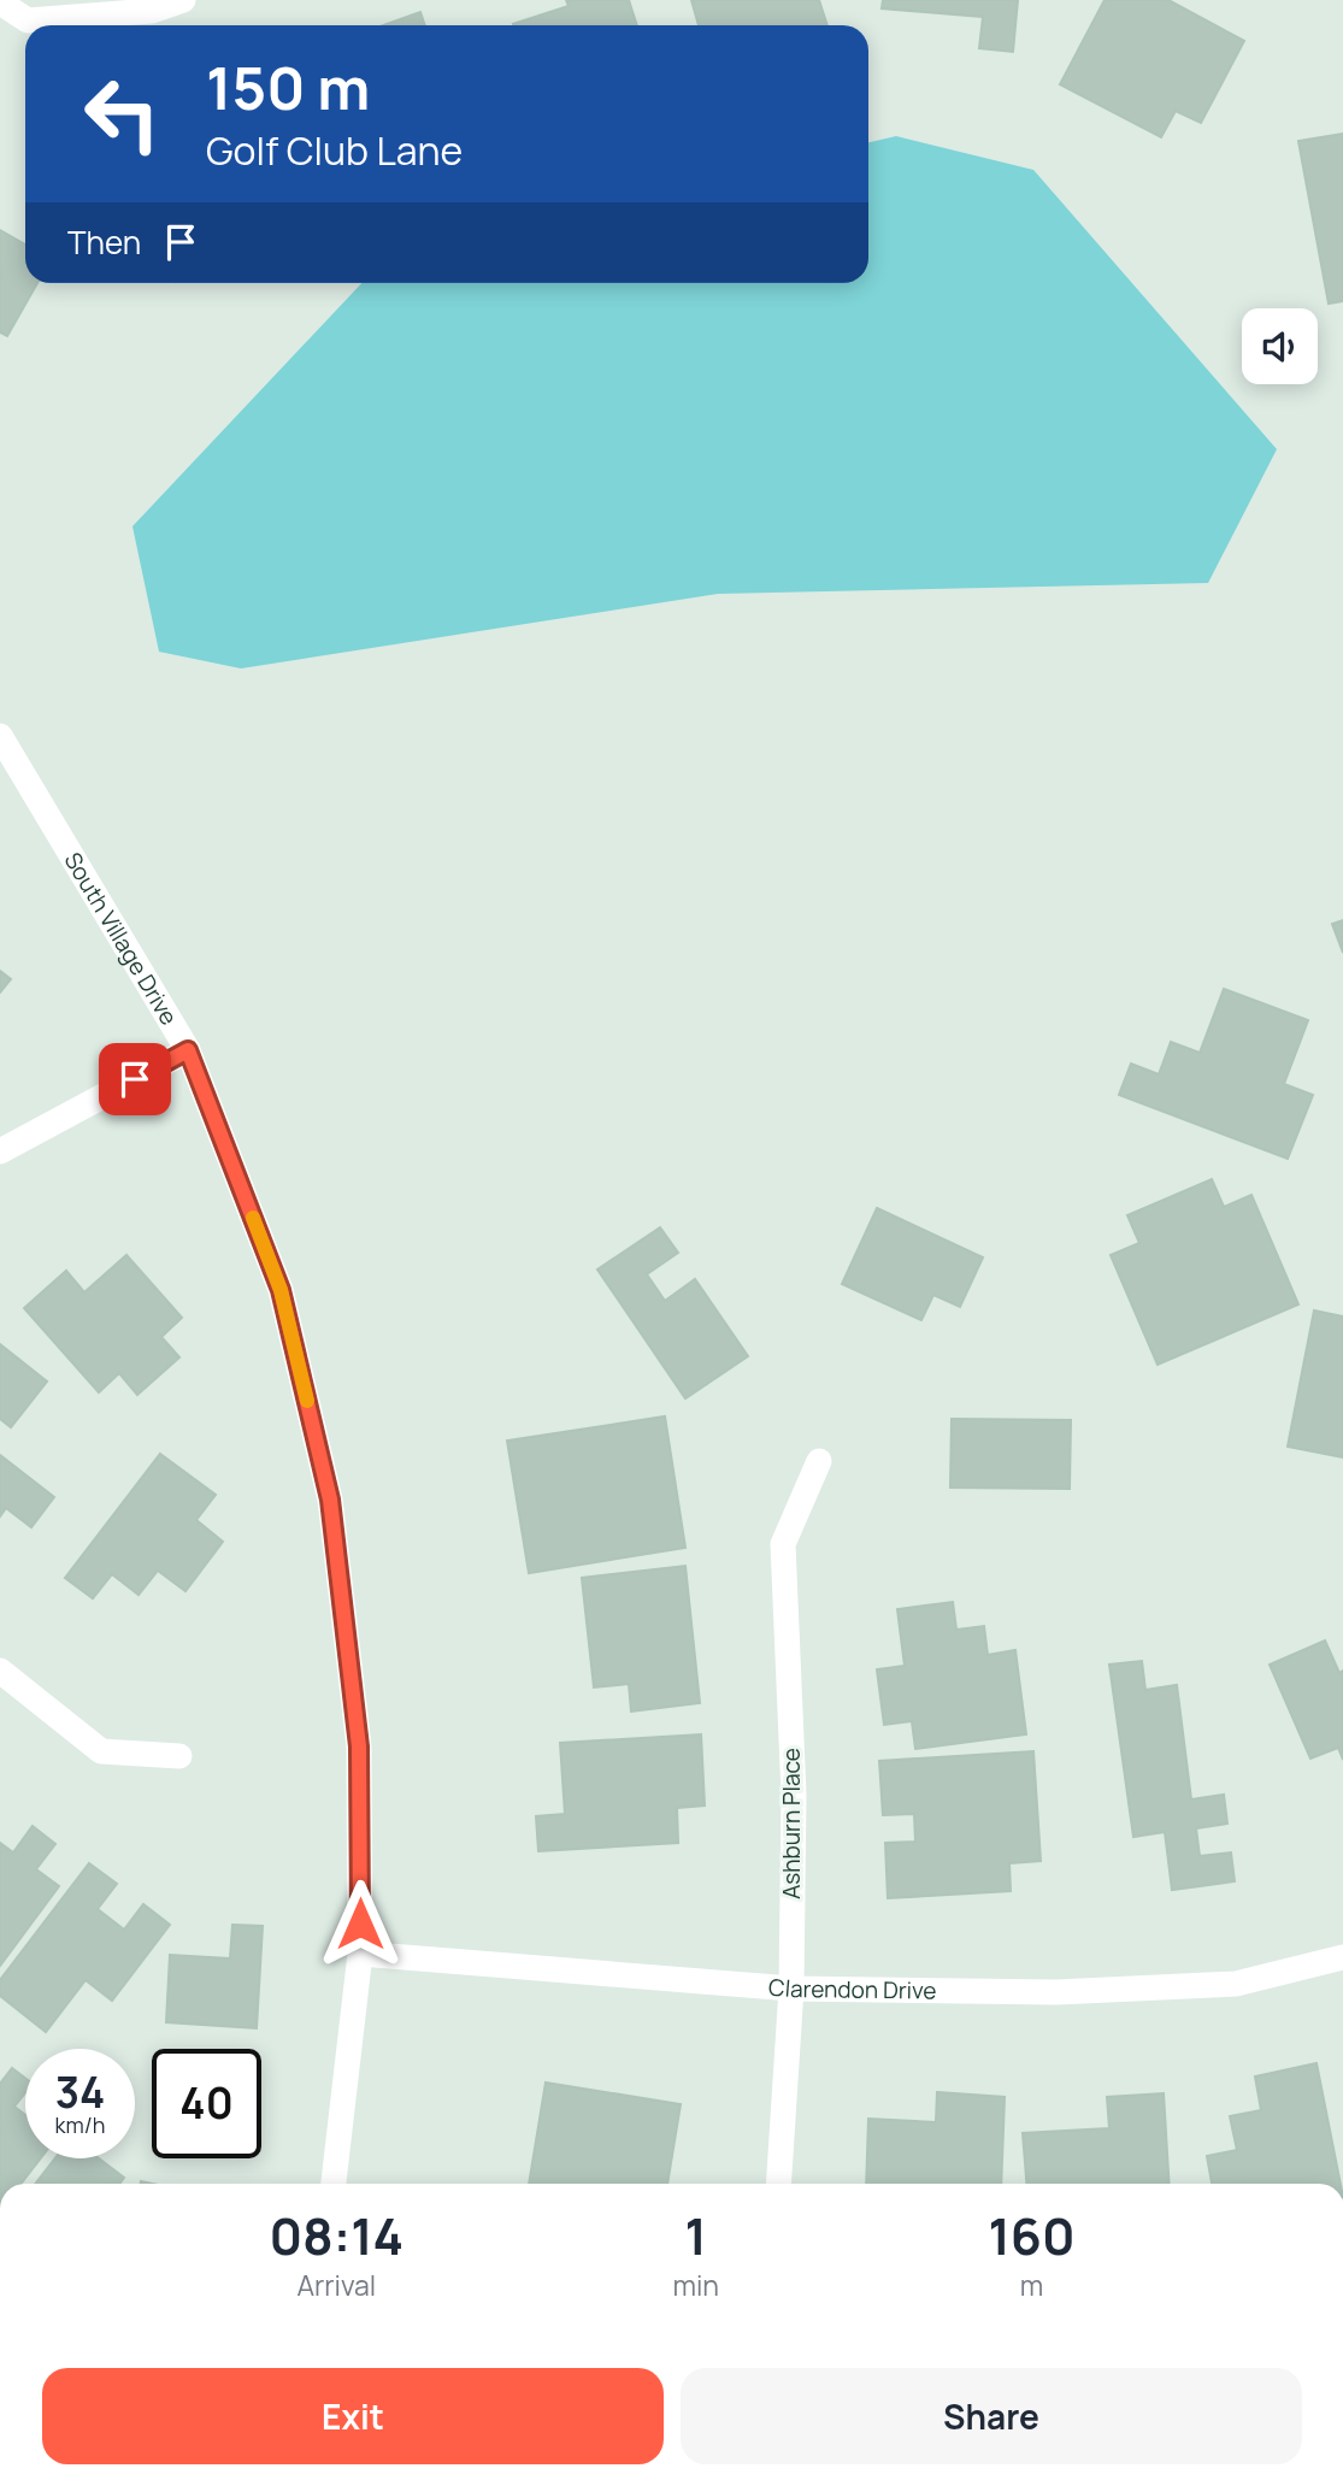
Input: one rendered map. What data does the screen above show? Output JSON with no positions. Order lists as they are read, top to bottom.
{
  "streets": {
    "street": ["South Village Drive", "Ashburn Place", "Clarendon Drive"]
  },
  "crossings": [
    ["South Village Drive", "Clarendon Drive"],
    ["Ashburn Place", "Clarendon Drive"]
  ],
  "page": {
    "turn": ["150 m", "Golf Club Lane"],
    "then": "Then",
    "speed": "34 km/h",
    "limit": "40",
    "eta": [
      "08:14",
      "Arrival",
      "1",
      "min",
      "160",
      "m"
    ],
    "buttons": ["Exit", "Share"]
  }
}
